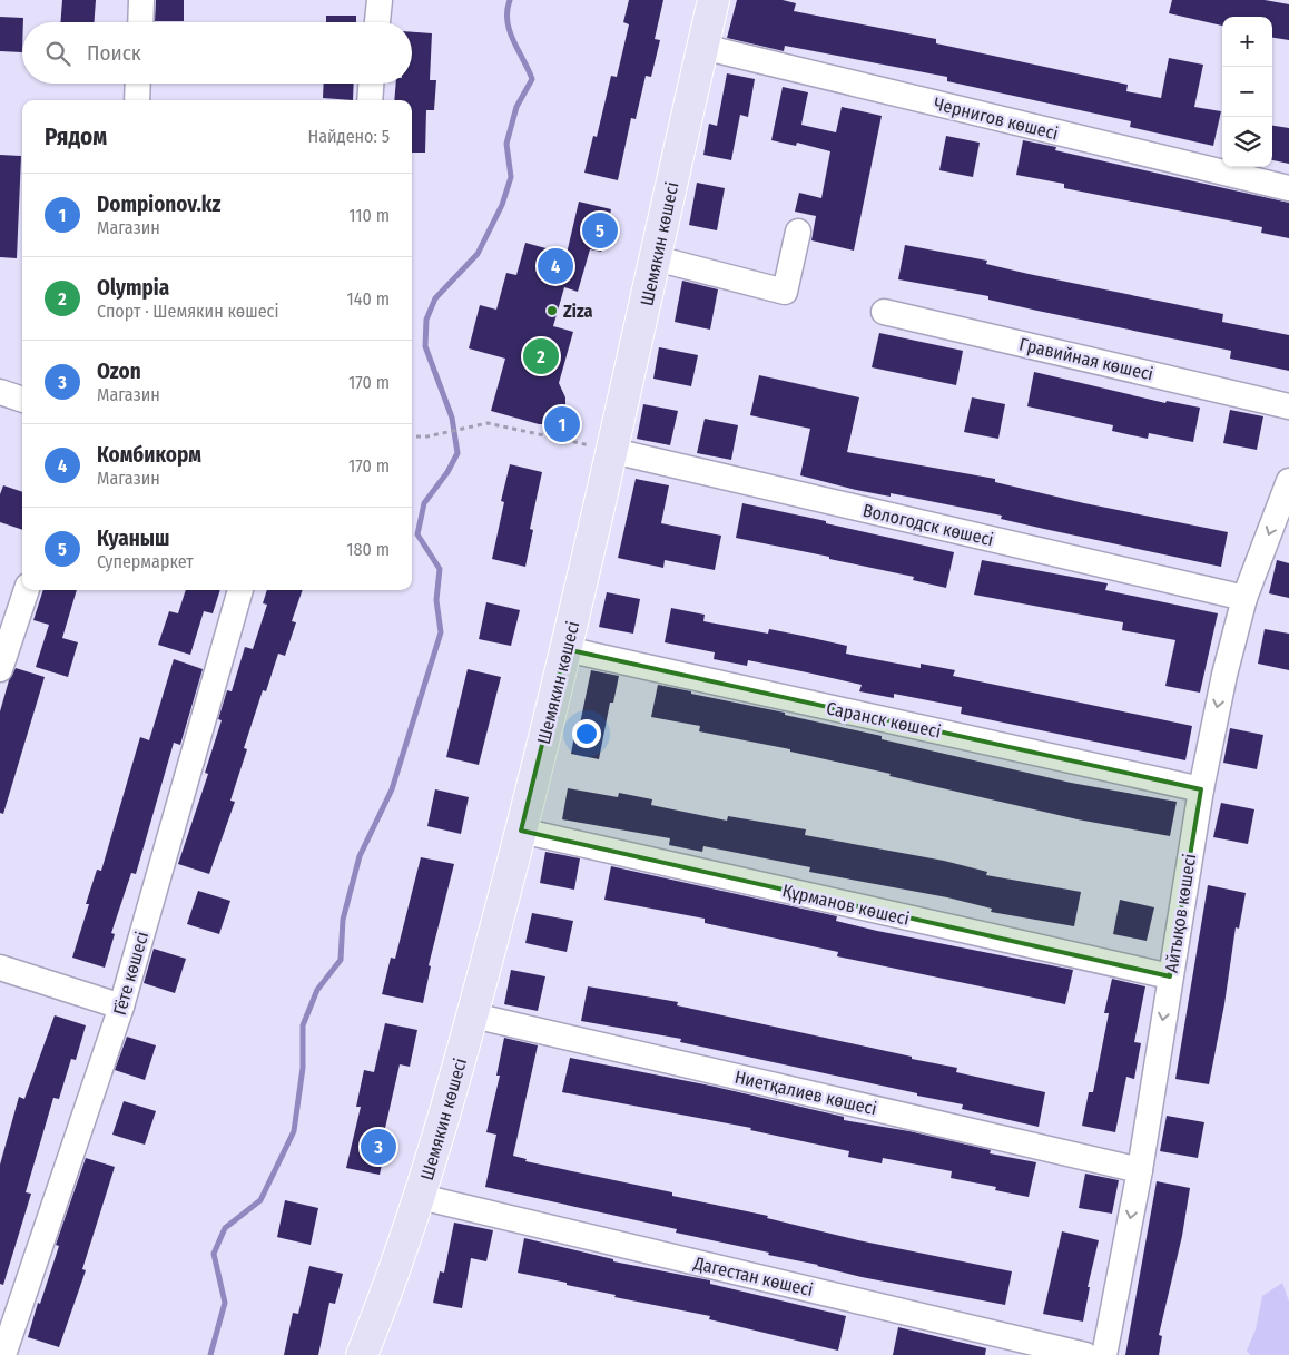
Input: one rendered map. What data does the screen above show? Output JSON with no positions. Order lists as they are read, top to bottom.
{
  "streets": {
    "main road": ["Шемякин көшесі"],
    "street": [
      "Чернигов көшесі",
      "Гравийная көшесі",
      "Вологодск көшесі",
      "Саранск көшесі",
      "Құрманов көшесі",
      "Айтықов көшесі",
      "Гёте көшесі",
      "Ниетқалиев көшесі",
      "Дагестан көшесі"
    ]
  },
  "crossings": [
    ["Чернигов көшесі", "Шемякин көшесі"],
    ["Шемякин көшесі", "Вологодск көшесі"],
    ["Шемякин көшесі", "Саранск көшесі"],
    ["Шемякин көшесі", "Құрманов көшесі"],
    ["Шемякин көшесі", "Ниетқалиев көшесі"],
    ["Шемякин көшесі", "Дагестан көшесі"],
    ["Вологодск көшесі", "Айтықов көшесі"],
    ["Саранск көшесі", "Айтықов көшесі"],
    ["Құрманов көшесі", "Айтықов көшесі"],
    ["Айтықов көшесі", "Ниетқалиев көшесі"]
  ],
  "one_way": ["Айтықов көшесі"],
  "places": ["Ziza"],
  "page": {
    "map_buttons": ["+", "−"],
    "search": "Поиск",
    "heading": ["Рядом", "Найдено: 5"],
    "list": [
      {
        "mark": "1",
        "name": "Dompionov.kz",
        "note": "Магазин",
        "value": "110 m"
      },
      {
        "mark": "2",
        "name": "Olympia",
        "note": "Спорт · Шемякин көшесі",
        "value": "140 m"
      },
      {
        "mark": "3",
        "name": "Ozon",
        "note": "Магазин",
        "value": "170 m"
      },
      {
        "mark": "4",
        "name": "Комбикорм",
        "note": "Магазин",
        "value": "170 m"
      },
      {
        "mark": "5",
        "name": "Куаныш",
        "note": "Супермаркет",
        "value": "180 m"
      }
    ],
    "pins": [
      "5",
      "4",
      "2",
      "1",
      "3"
    ]
  }
}
